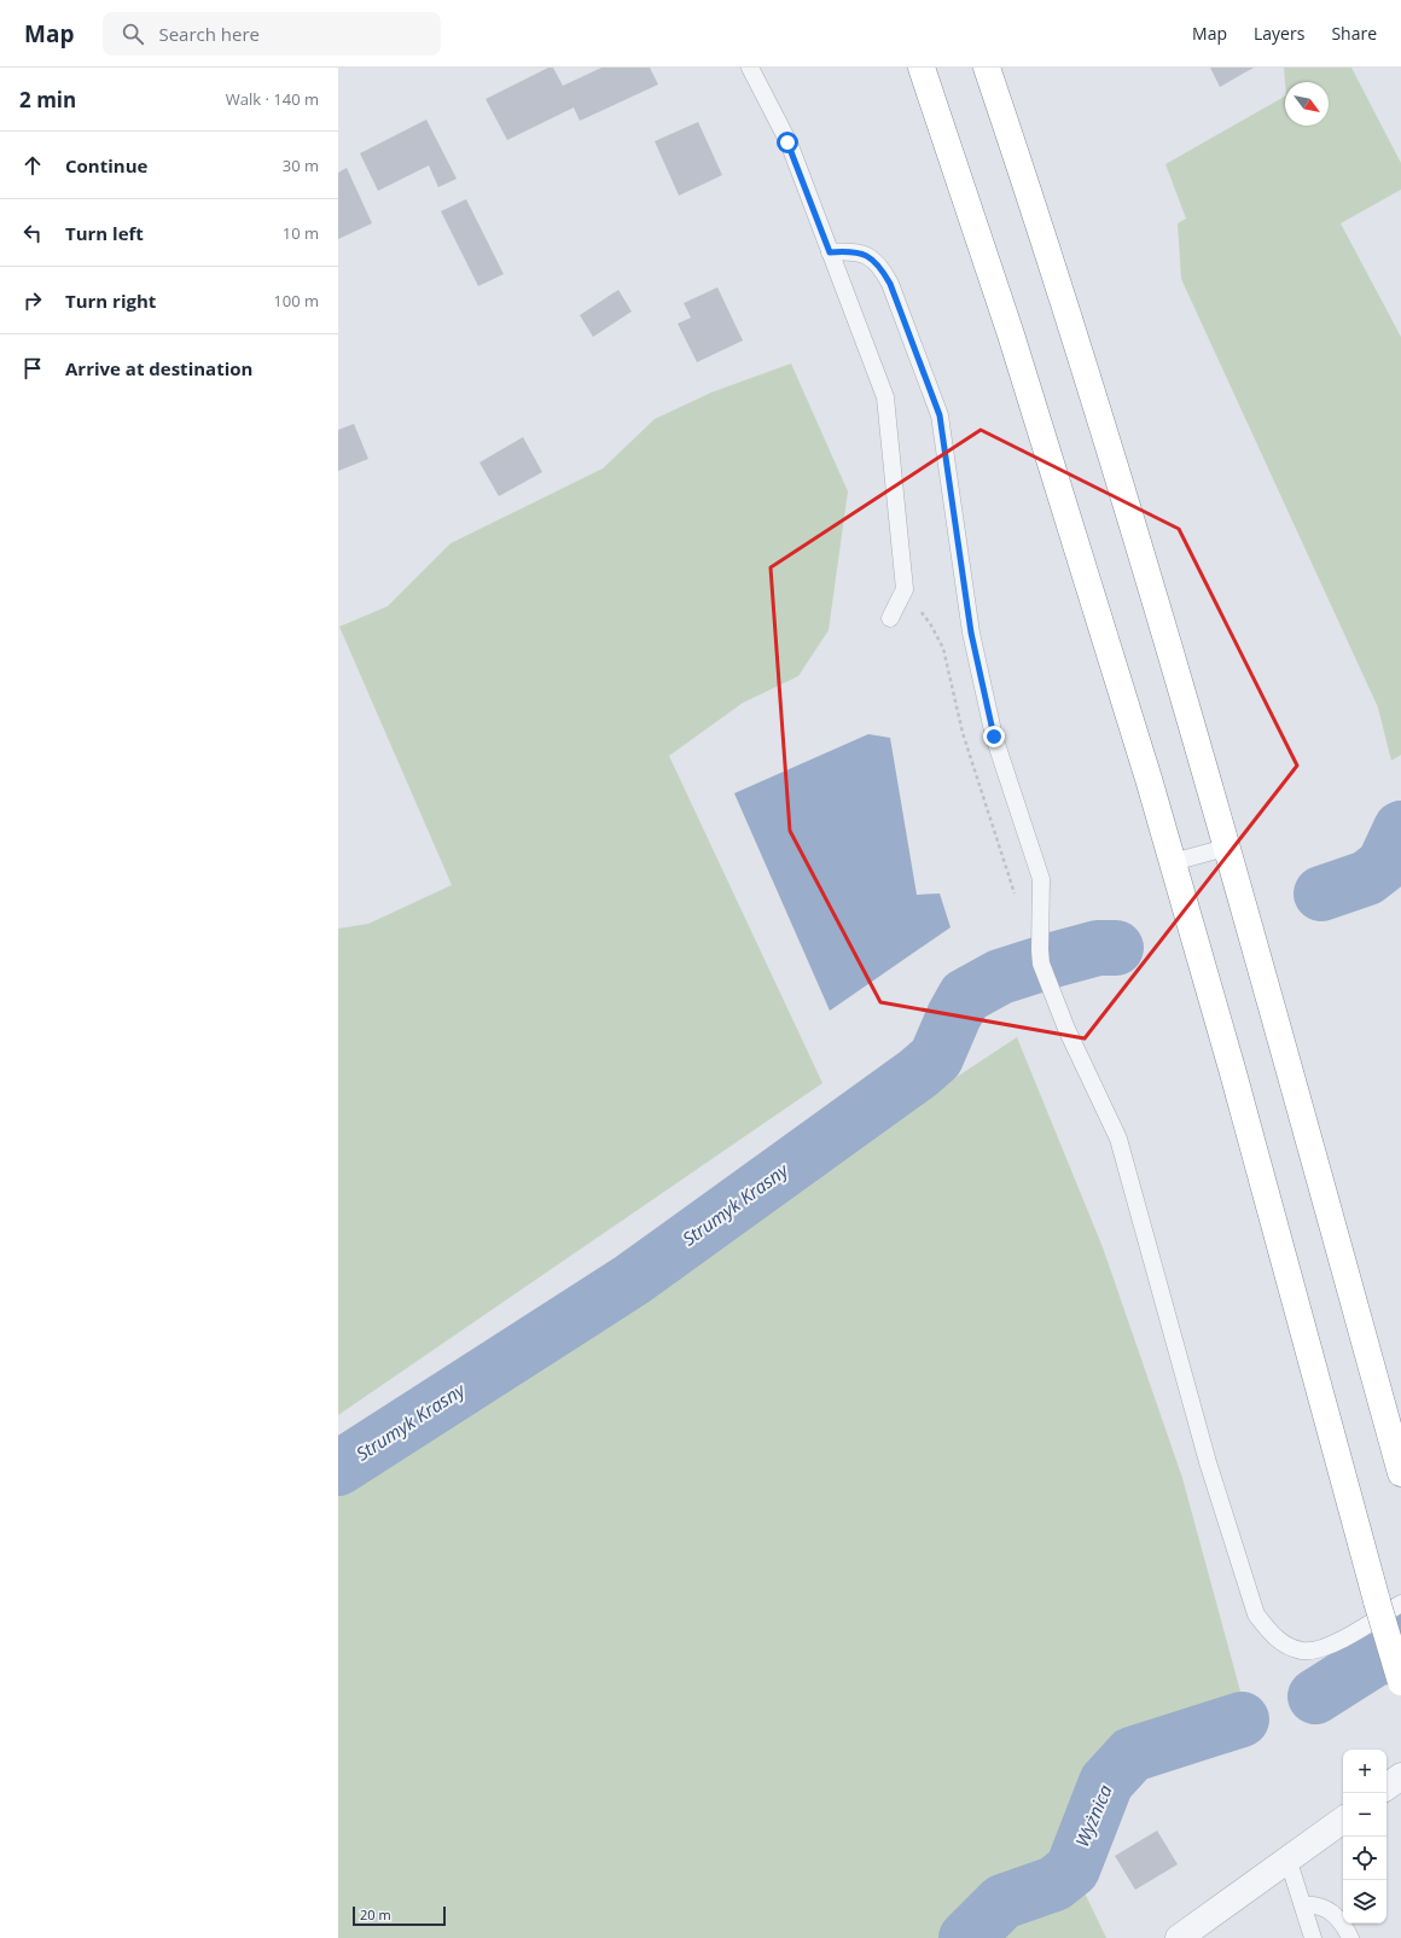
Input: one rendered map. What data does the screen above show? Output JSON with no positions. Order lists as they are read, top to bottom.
{
  "water": ["Strumyk Krasny", "Wyżnica"],
  "scale_bar": "20 m",
  "north": "bottom right",
  "page": {
    "header": "Map",
    "search": "Search here",
    "nav": ["Map", "Layers", "Share"],
    "heading": ["2 min", "Walk · 140 m"],
    "list": [
      ["Continue", "30 m"],
      ["Turn left", "10 m"],
      ["Turn right", "100 m"],
      "Arrive at destination"
    ],
    "map_buttons": ["+", "−"],
    "scale": "20 m"
  }
}
